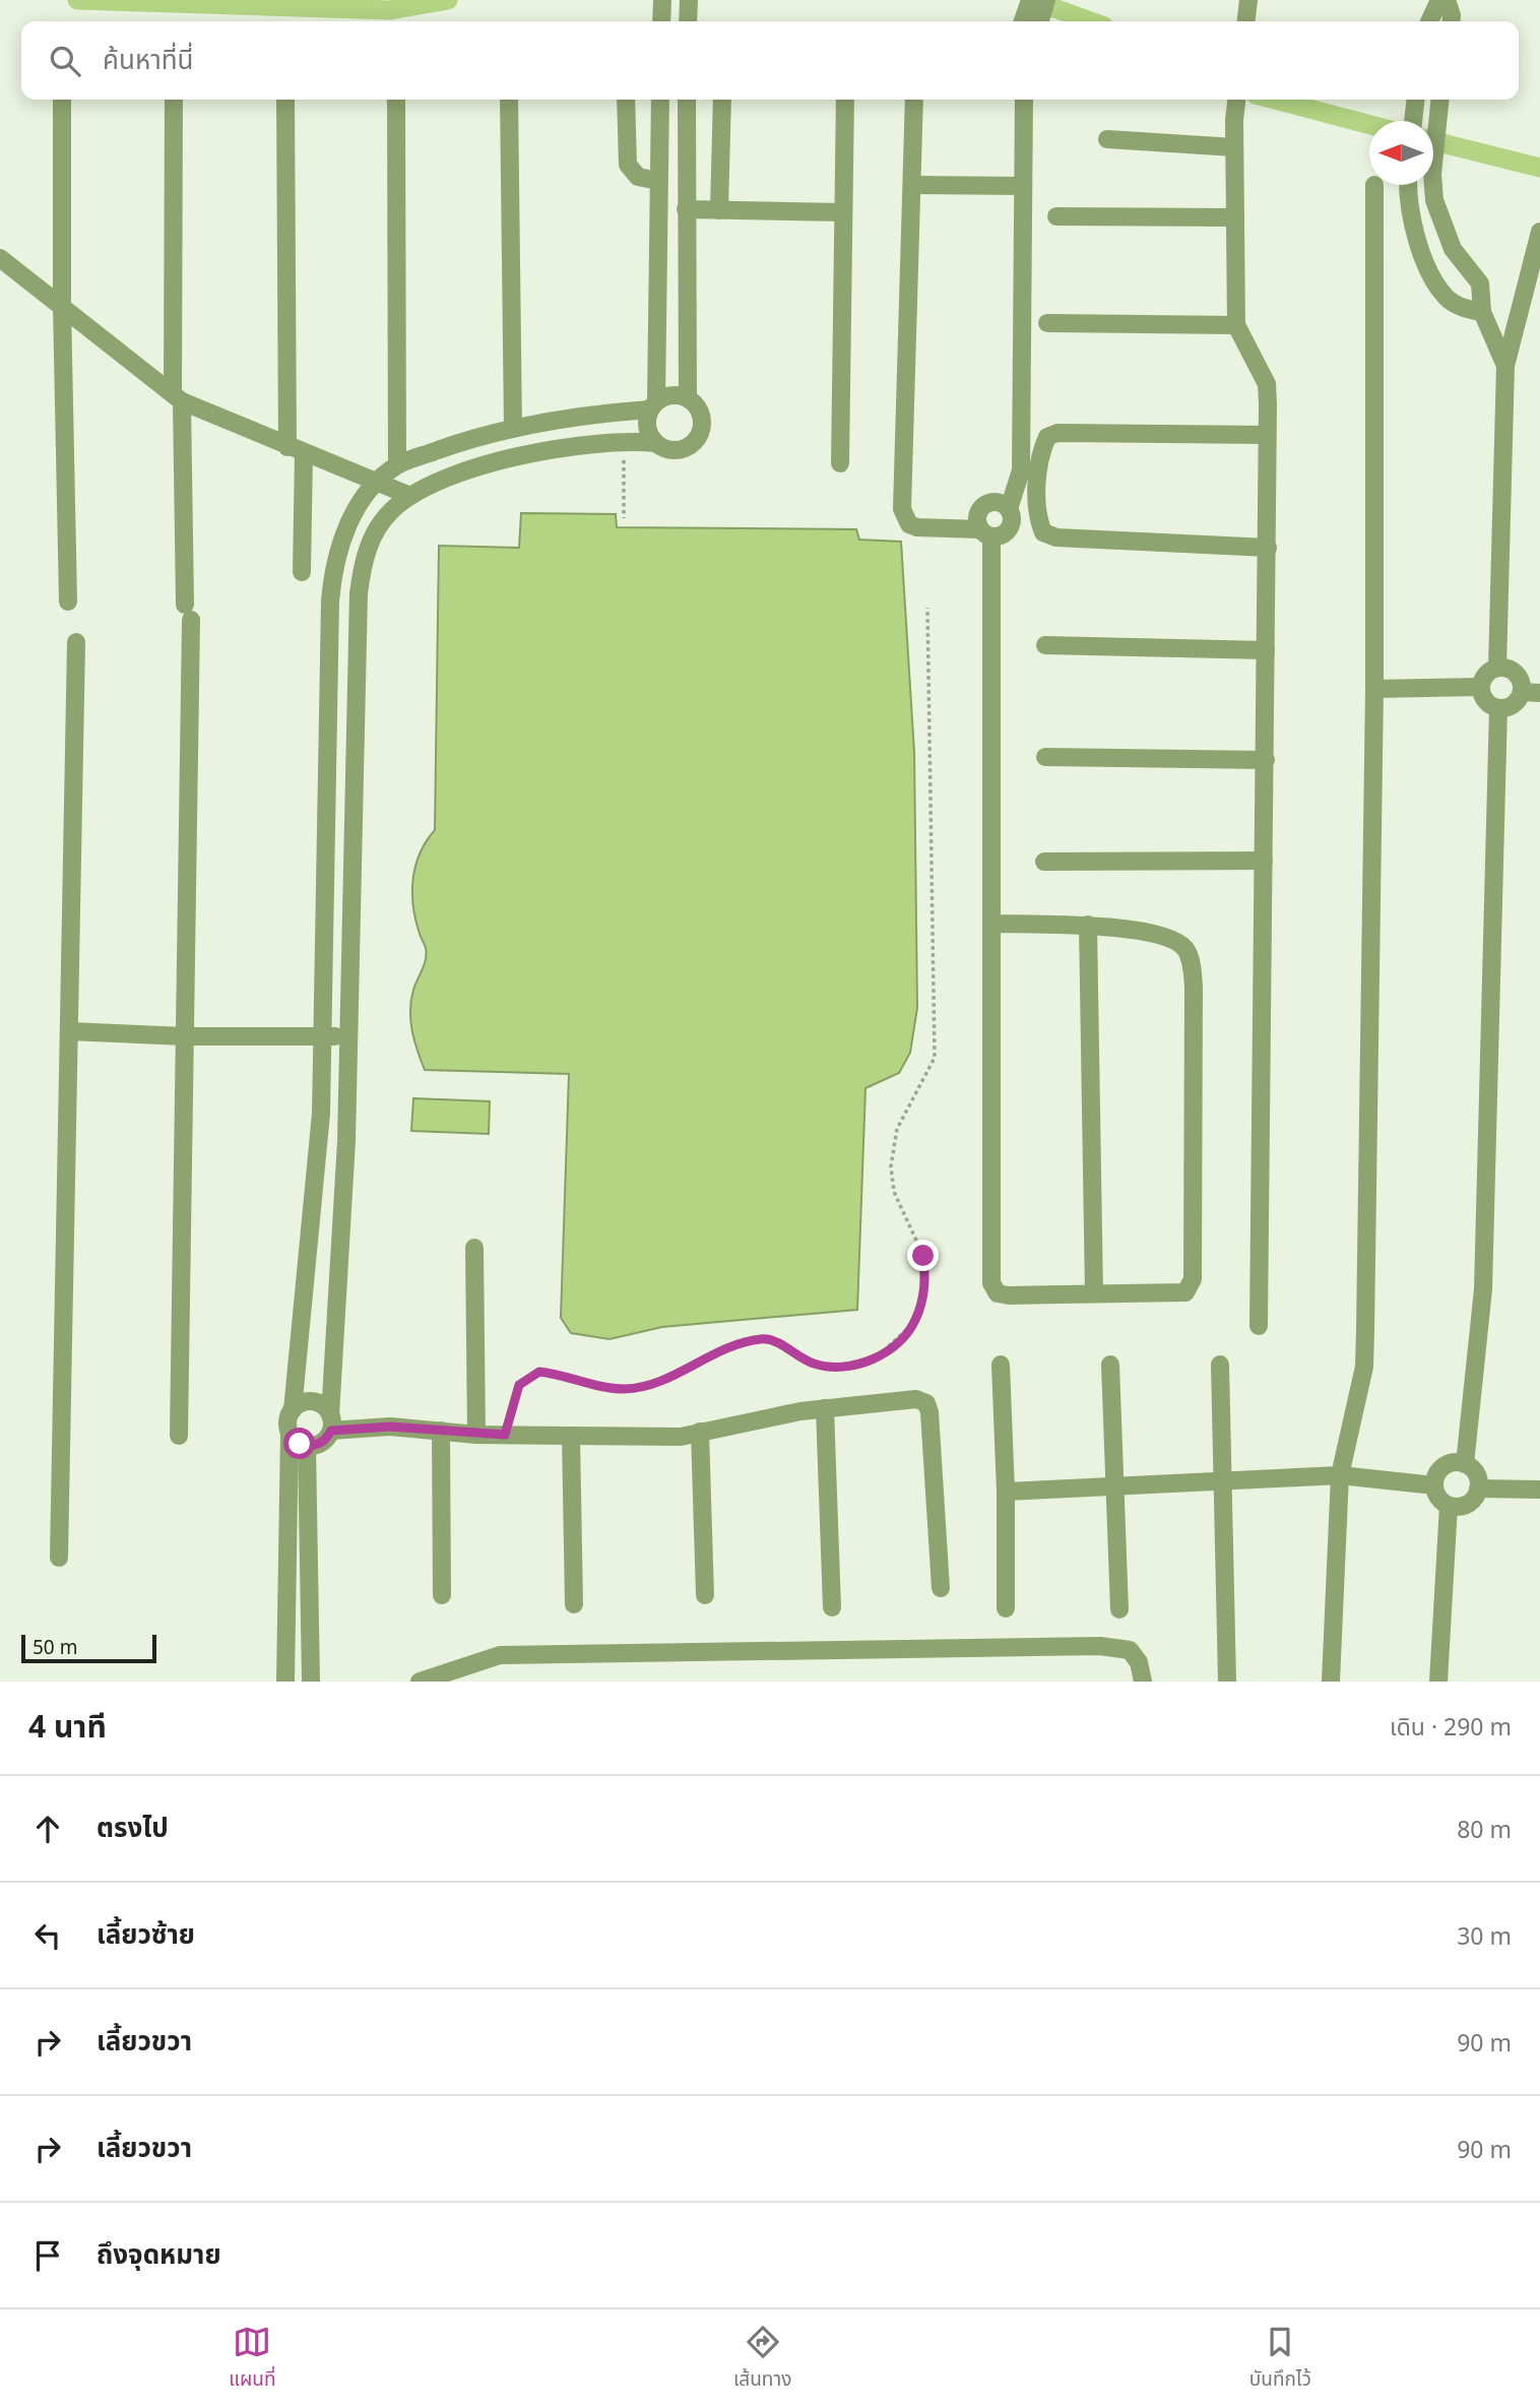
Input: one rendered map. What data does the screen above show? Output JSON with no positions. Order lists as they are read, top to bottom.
{
  "scale_bar": "50 m",
  "north": "left",
  "page": {
    "search": "ค้นหาที่นี่",
    "scale": "50 m",
    "heading": ["4 นาที", "เดิน · 290 m"],
    "list": [
      ["ตรงไป", "80 m"],
      ["เลี้ยวซ้าย", "30 m"],
      ["เลี้ยวขวา", "90 m"],
      ["เลี้ยวขวา", "90 m"],
      "ถึงจุดหมาย"
    ],
    "nav": ["แผนที่", "เส้นทาง", "บันทึกไว้"]
  }
}
